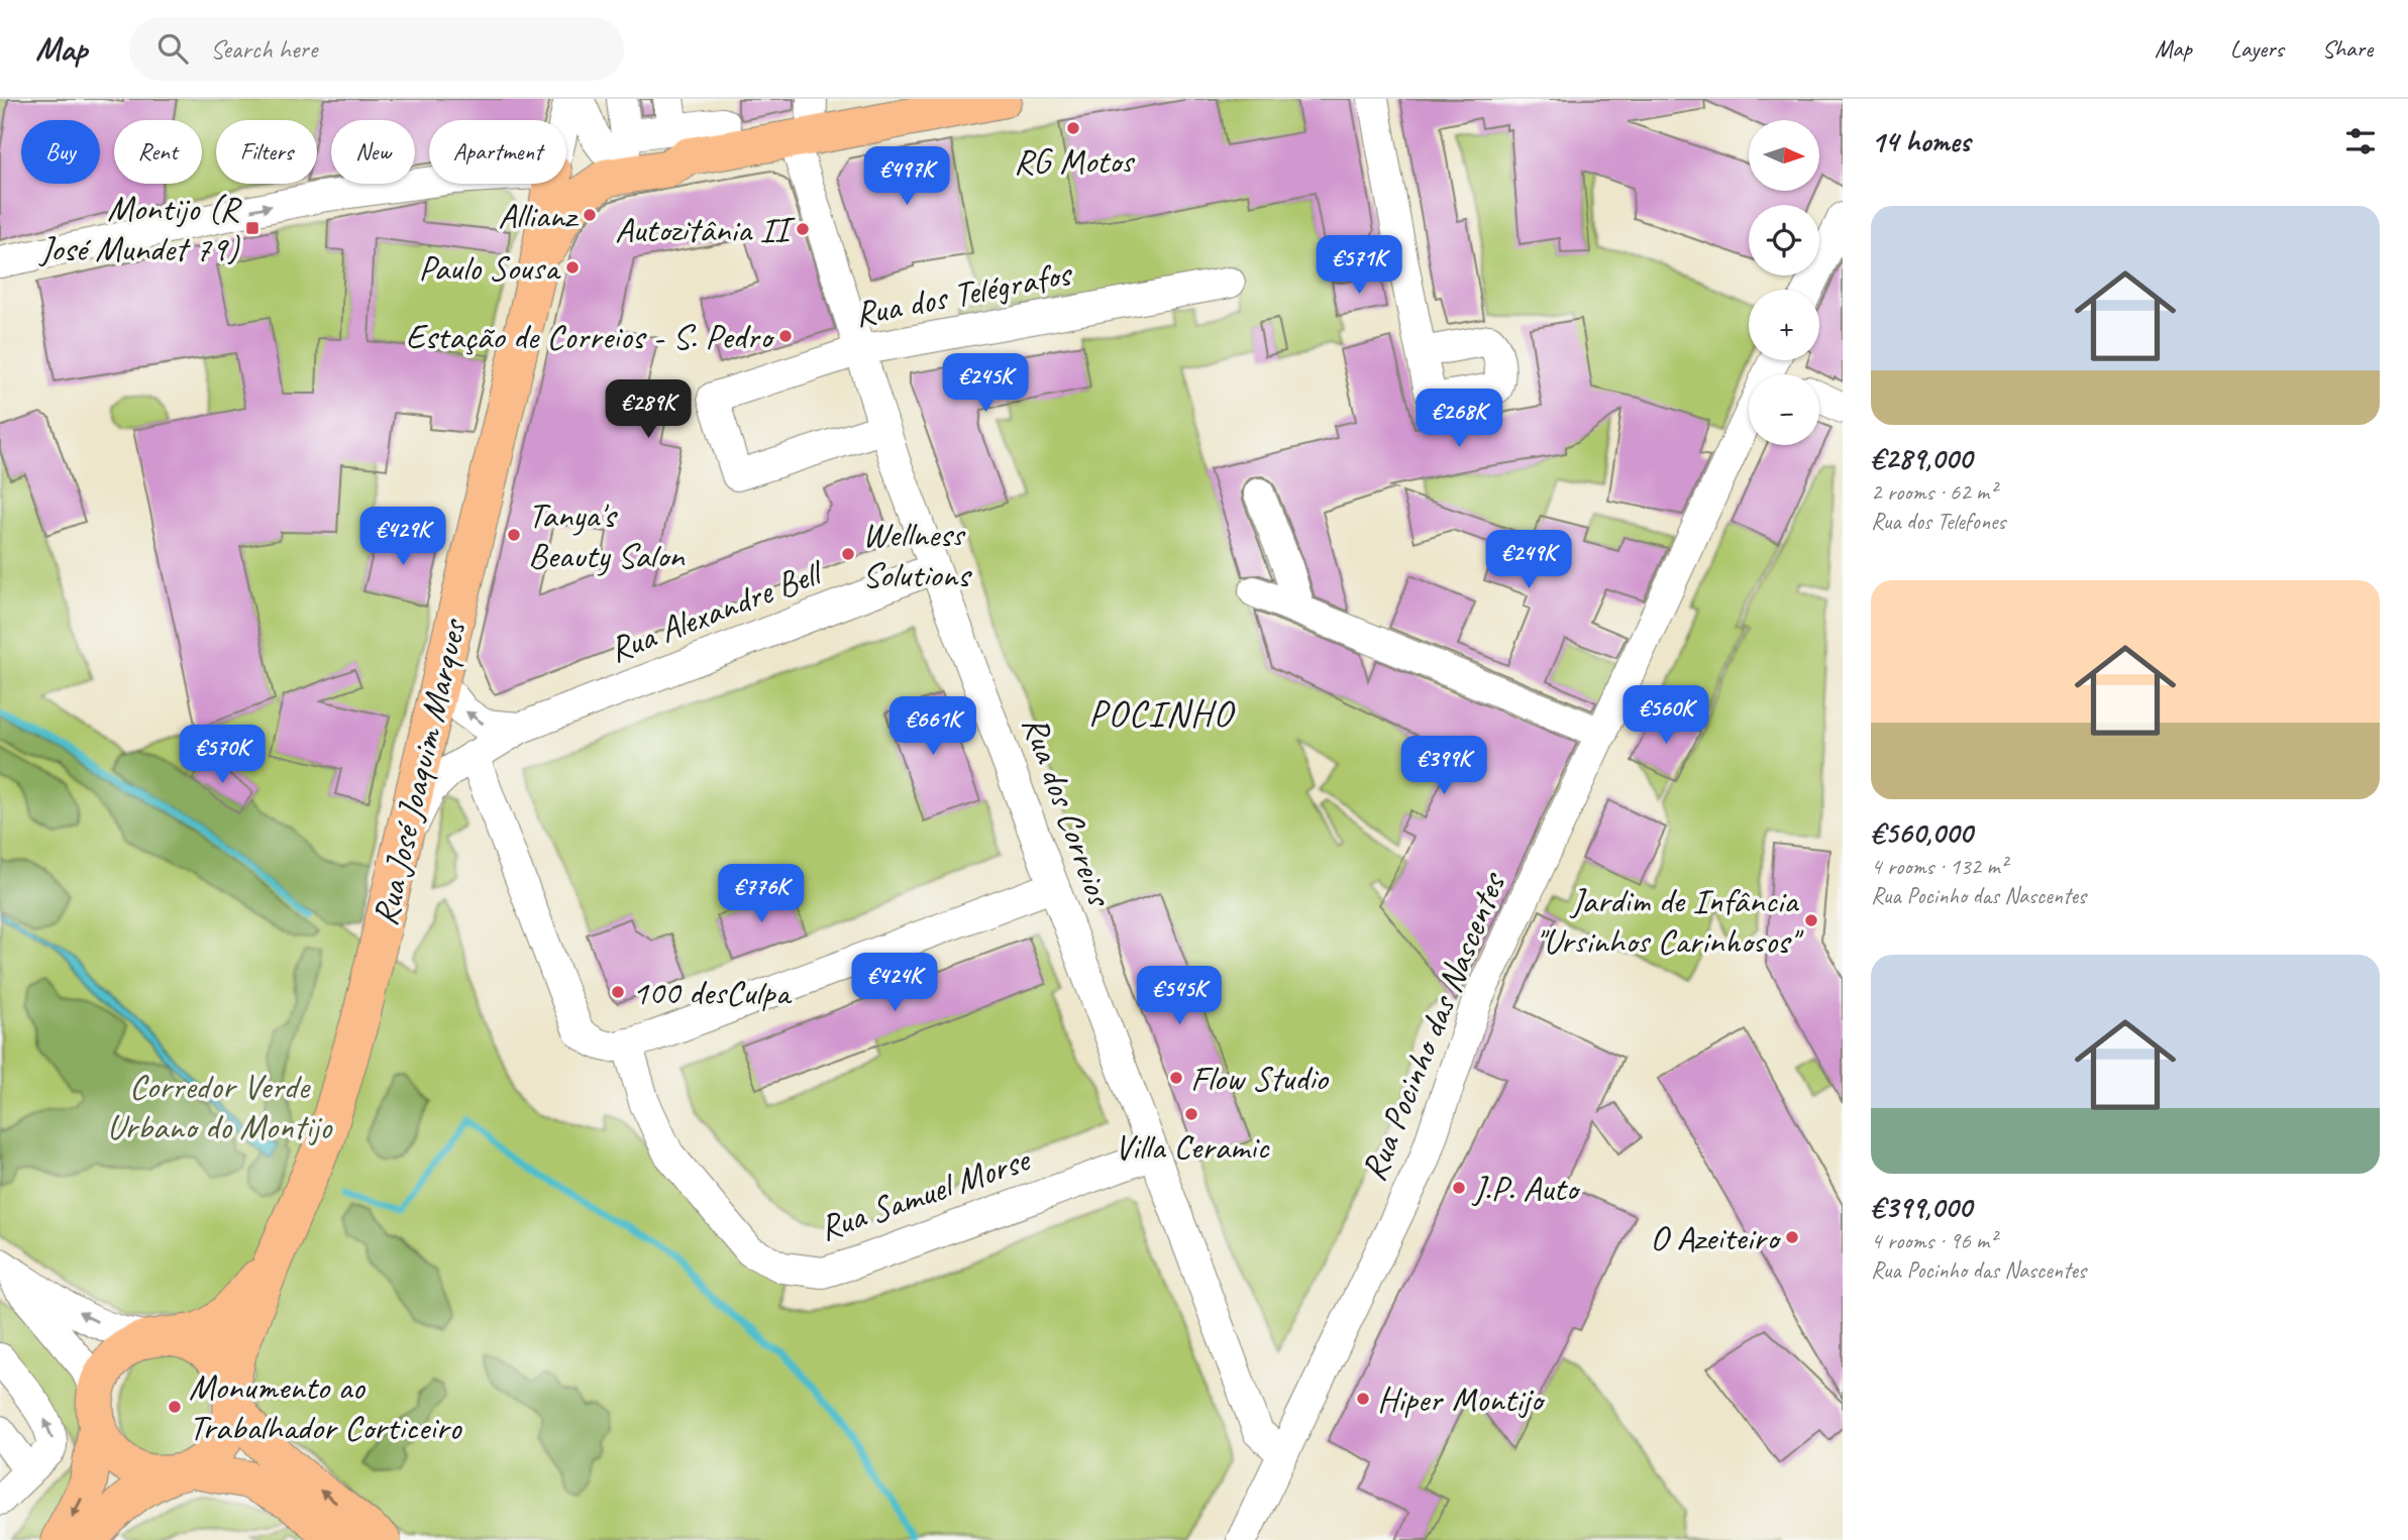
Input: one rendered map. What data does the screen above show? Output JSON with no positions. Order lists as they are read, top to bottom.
{
  "streets": {
    "main road": ["Rua José Joaquim Marques"],
    "street": [
      "Rua dos Telégrafos",
      "Rua Alexandre Bell",
      "Rua dos Correios",
      "Rua Pocinho das Nascentes",
      "Rua Samuel Morse"
    ]
  },
  "crossings": [
    ["Rua dos Telégrafos", "Rua dos Correios"],
    ["Rua Alexandre Bell", "Rua José Joaquim Marques"],
    ["Rua Alexandre Bell", "Rua dos Correios"],
    ["Rua dos Correios", "Rua Pocinho das Nascentes"],
    ["Rua dos Correios", "Rua Samuel Morse"]
  ],
  "districts": ["POCINHO"],
  "parks": ["Corredor Verde Urbano do Montijo"],
  "places": {
    "other": [
      "RG Motos",
      "Allianz",
      "Autozitânia II",
      "Paulo Sousa",
      "Estação de Correios - S. Pedro",
      "Tanya's Beauty Salon",
      "Wellness Solutions",
      "Jardim de Infância \"Ursinhos Carinhosos\"",
      "100 desCulpa",
      "Flow Studio",
      "Villa Ceramic",
      "J.P. Auto",
      "O Azeiteiro",
      "Hiper Montijo",
      "Monumento ao Trabalhador Corticeiro"
    ],
    "transit": ["Montijo (R José Mundet 79)"]
  },
  "north": "right",
  "page": {
    "header": "Map",
    "search": "Search here",
    "nav": ["Map", "Layers", "Share"],
    "heading": "14 homes",
    "map_buttons": ["+", "−"],
    "chip": [
      "Buy",
      "Rent",
      "Filters",
      "New",
      "Apartment"
    ],
    "price": [
      "€497K",
      "€571K",
      "€245K",
      "€289K",
      "€268K",
      "€429K",
      "€249K",
      "€560K",
      "€661K",
      "€570K",
      "€399K",
      "€776K",
      "€424K",
      "€545K"
    ],
    "list": [
      {
        "name": "€289,000",
        "note": "2 rooms · 62 m² · Rua dos Telefones"
      },
      {
        "name": "€560,000",
        "note": "4 rooms · 132 m² · Rua Pocinho das Nascentes"
      },
      {
        "name": "€399,000",
        "note": "4 rooms · 96 m² · Rua Pocinho das Nascentes"
      }
    ]
  }
}
